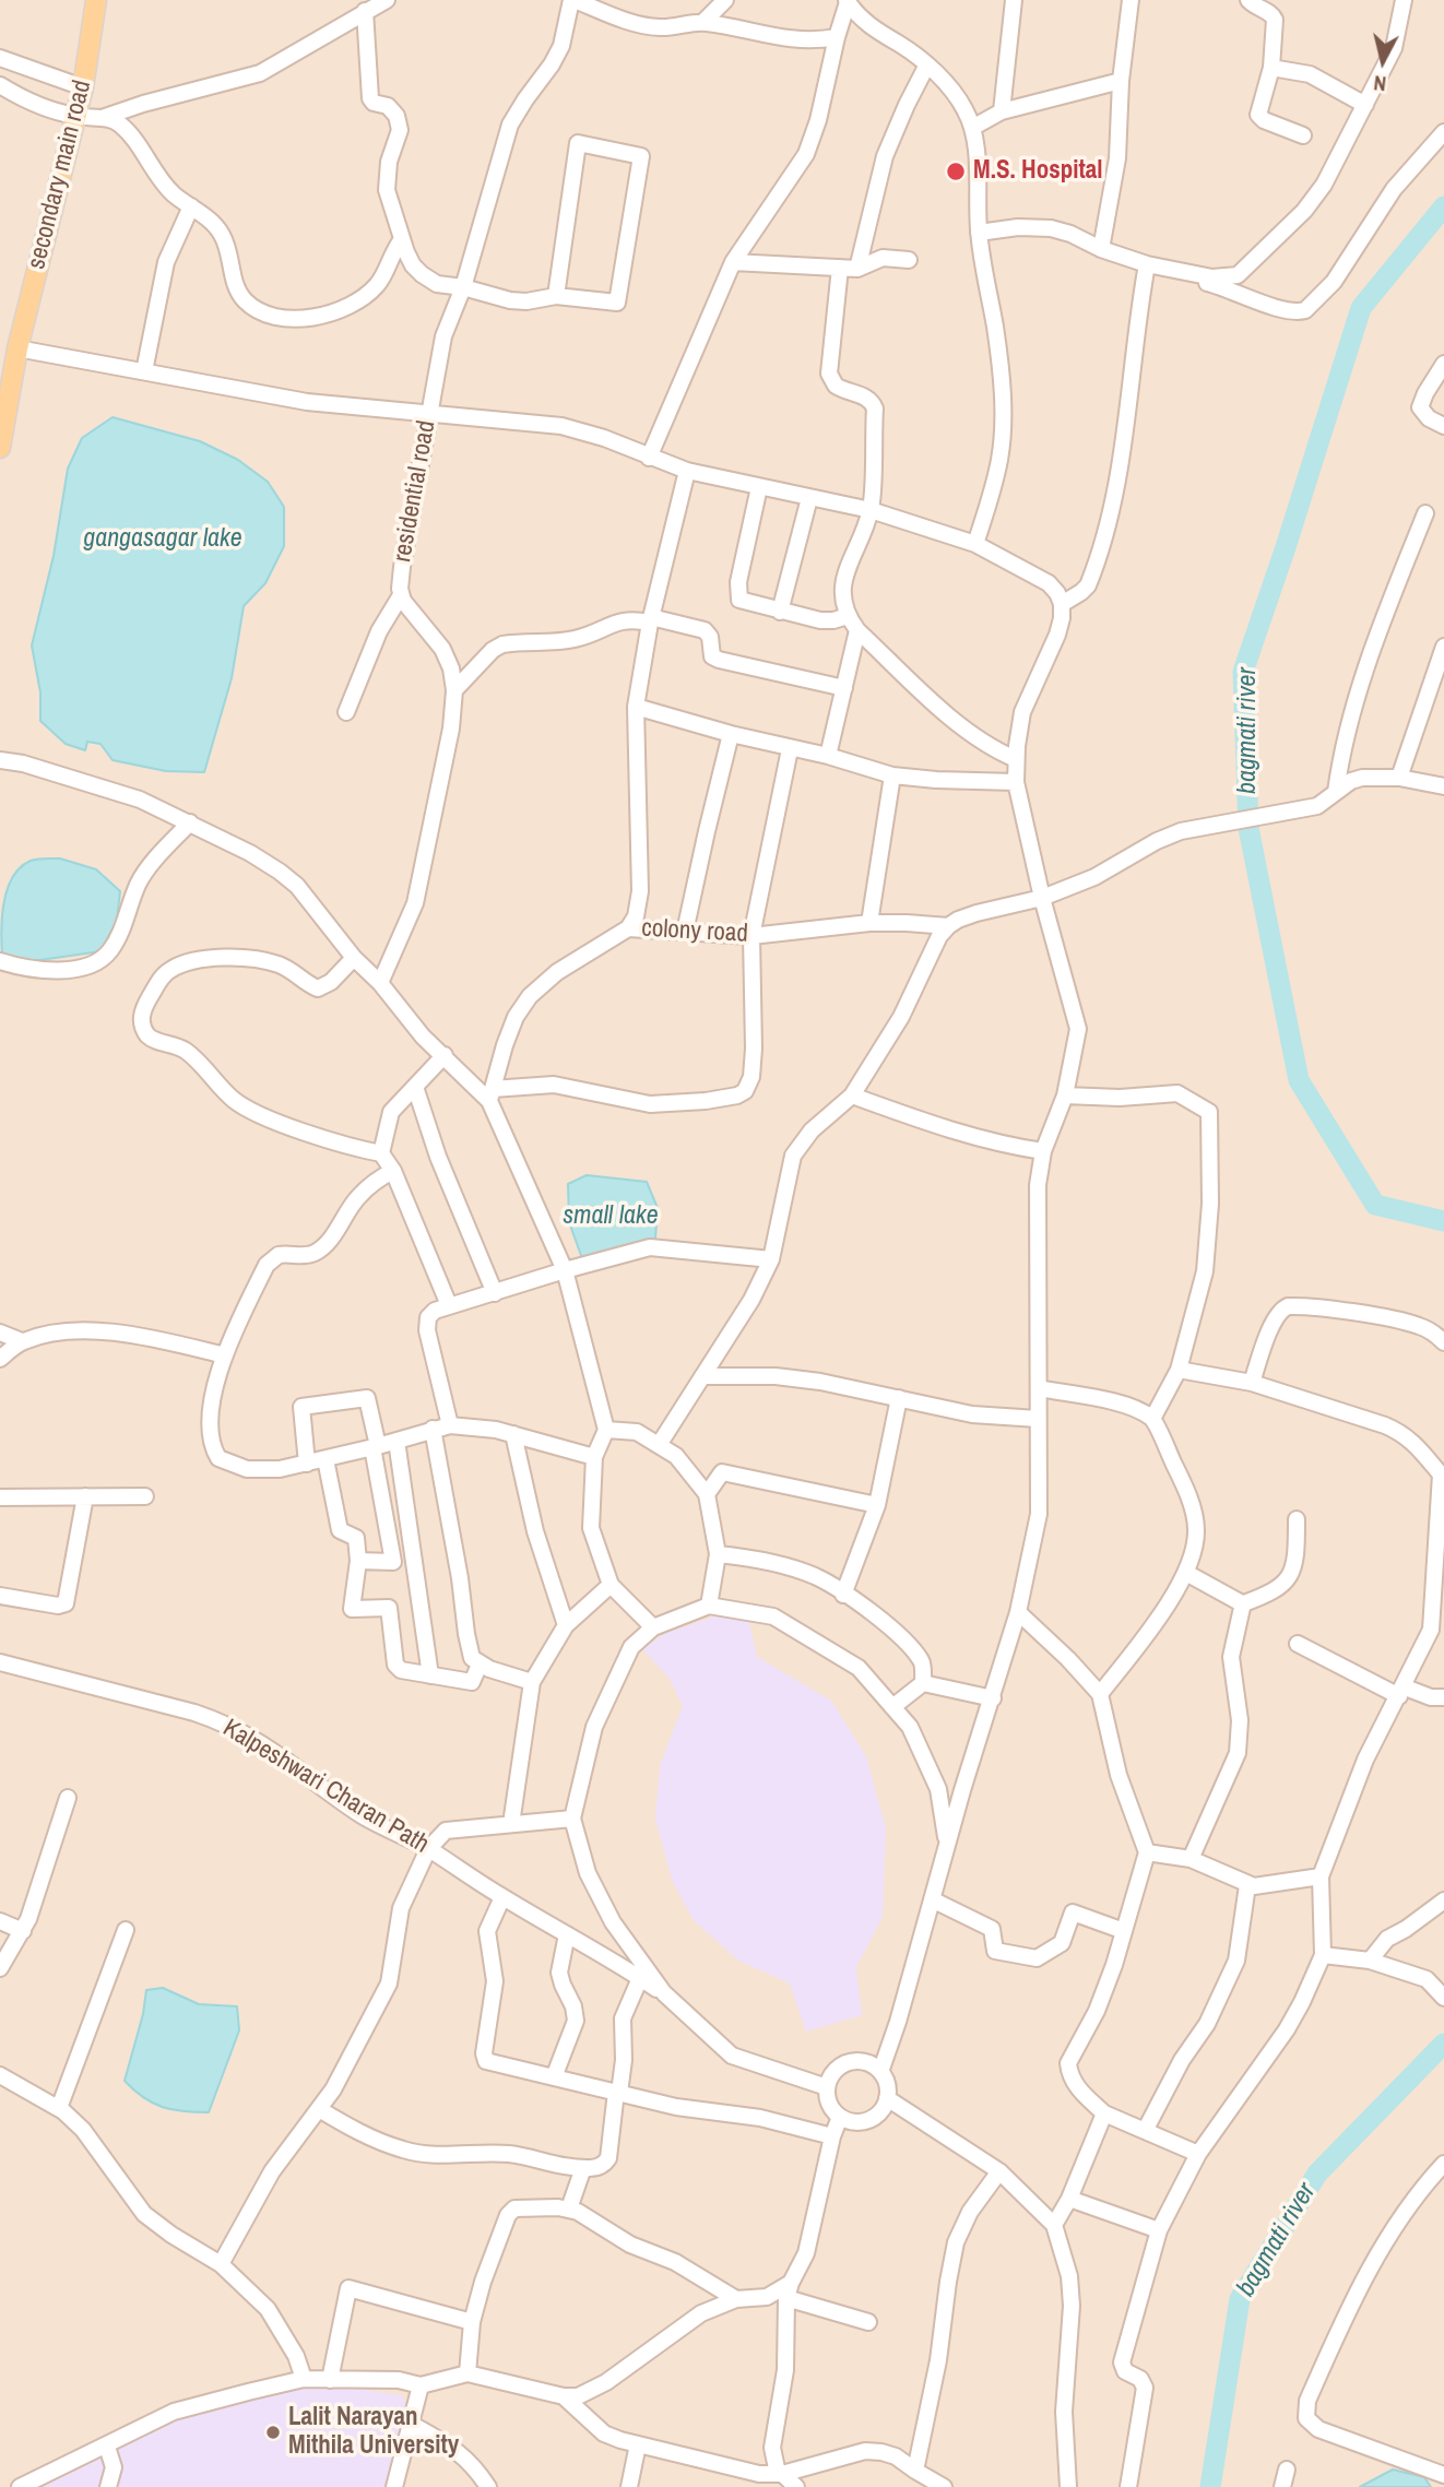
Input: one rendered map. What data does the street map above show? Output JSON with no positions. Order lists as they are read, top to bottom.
{
  "streets": {
    "main road": ["secondary main road"],
    "street": ["residential road", "colony road", "Kalpeshwari Charan Path"]
  },
  "water": ["gangasagar lake", "bagmati river", "small lake"],
  "places": ["M.S. Hospital", "Lalit Narayan Mithila University"],
  "north": "bottom"
}
